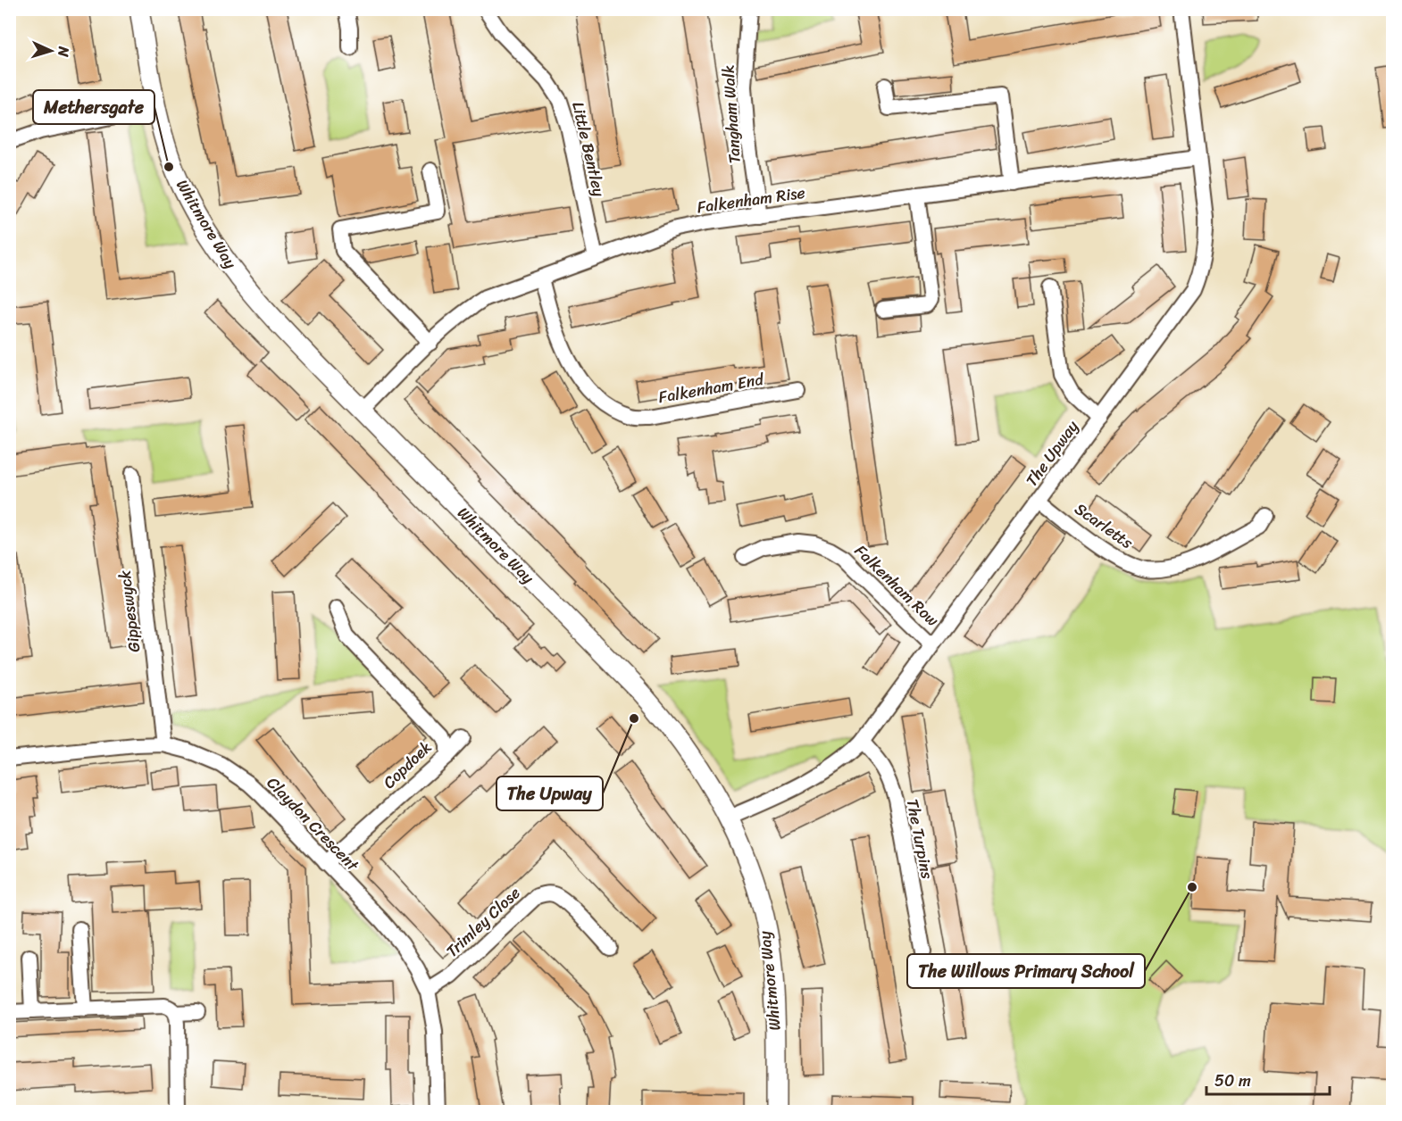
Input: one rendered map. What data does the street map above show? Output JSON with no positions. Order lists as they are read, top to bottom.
{
  "streets": {
    "street": [
      "Tangham Walk",
      "Little Bentley",
      "Falkenham Rise",
      "Whitmore Way",
      "Falkenham End",
      "The Upway",
      "Scarletts",
      "Falkenham Row",
      "Gippeswyck",
      "Copdoek",
      "Claydon Crescent",
      "The Turpins",
      "Trimley Close"
    ]
  },
  "crossings": [
    ["Tangham Walk", "Falkenham Rise"],
    ["Little Bentley", "Falkenham Rise"],
    ["Falkenham Rise", "Whitmore Way"],
    ["Falkenham Rise", "Falkenham End"],
    ["Falkenham Rise", "The Upway"],
    ["Whitmore Way", "The Upway"],
    ["The Upway", "Scarletts"],
    ["The Upway", "Falkenham Row"],
    ["The Upway", "The Turpins"],
    ["Gippeswyck", "Claydon Crescent"],
    ["Copdoek", "Claydon Crescent"],
    ["Claydon Crescent", "Trimley Close"]
  ],
  "places": ["Methersgate", "The Upway", "The Willows Primary School"],
  "scale_bar": "50 m",
  "north": "right"
}
